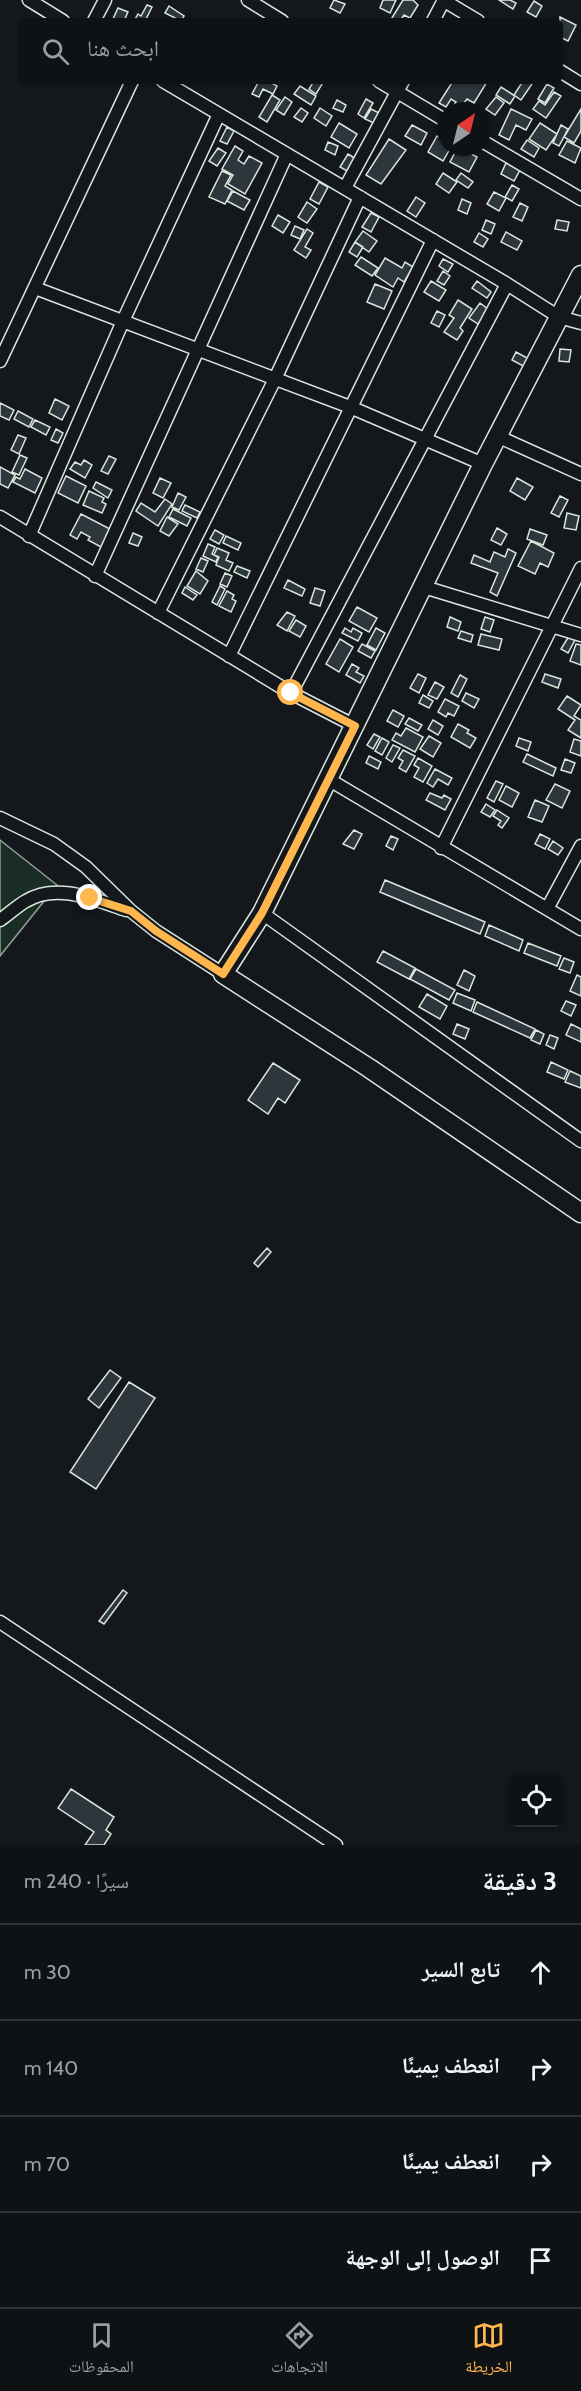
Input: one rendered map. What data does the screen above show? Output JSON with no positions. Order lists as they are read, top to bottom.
{
  "north": "top right",
  "page": {
    "search": "ابحث هنا",
    "heading": ["3 دقيقة", "سيرًا · 240 m"],
    "list": [
      ["تابع السير", "30 m"],
      ["انعطف يمينًا", "140 m"],
      ["انعطف يمينًا", "70 m"],
      "الوصول إلى الوجهة"
    ],
    "nav": ["الخريطة", "الاتجاهات", "المحفوظات"]
  }
}
